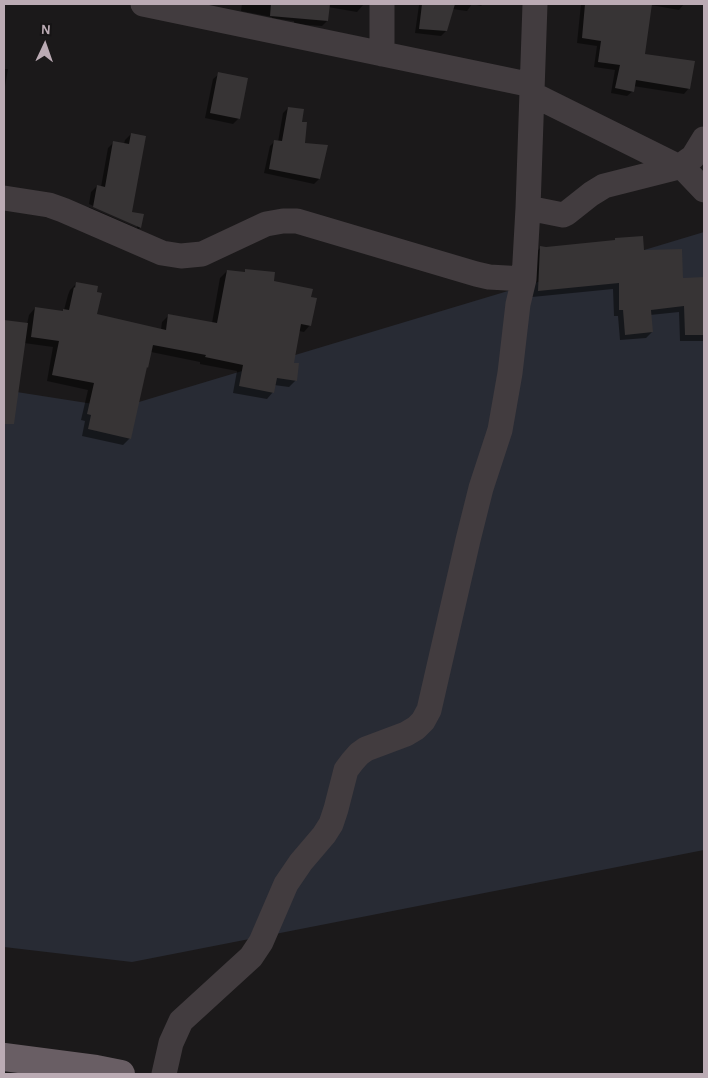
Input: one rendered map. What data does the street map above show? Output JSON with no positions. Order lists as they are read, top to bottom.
{
  "north": "top"
}
